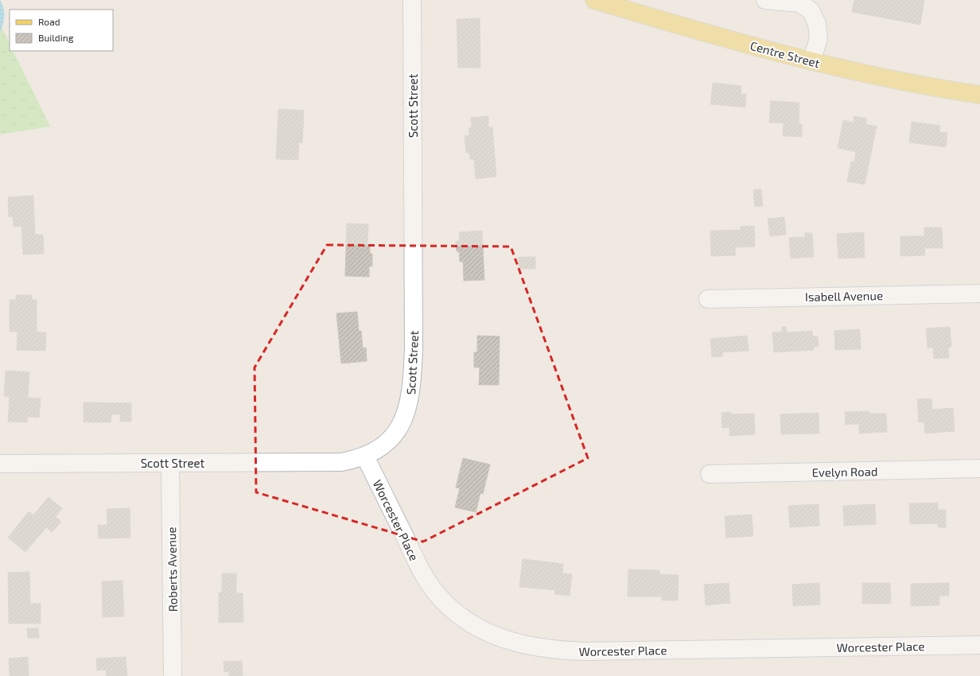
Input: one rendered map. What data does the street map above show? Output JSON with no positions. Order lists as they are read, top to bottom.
{
  "streets": {
    "main road": ["Centre Street"],
    "street": [
      "Scott Street",
      "Isabell Avenue",
      "Evelyn Road",
      "Worcester Place",
      "Roberts Avenue"
    ]
  },
  "crossings": [
    ["Scott Street", "Worcester Place"],
    ["Scott Street", "Roberts Avenue"]
  ],
  "legend": ["Road", "Building"]
}
